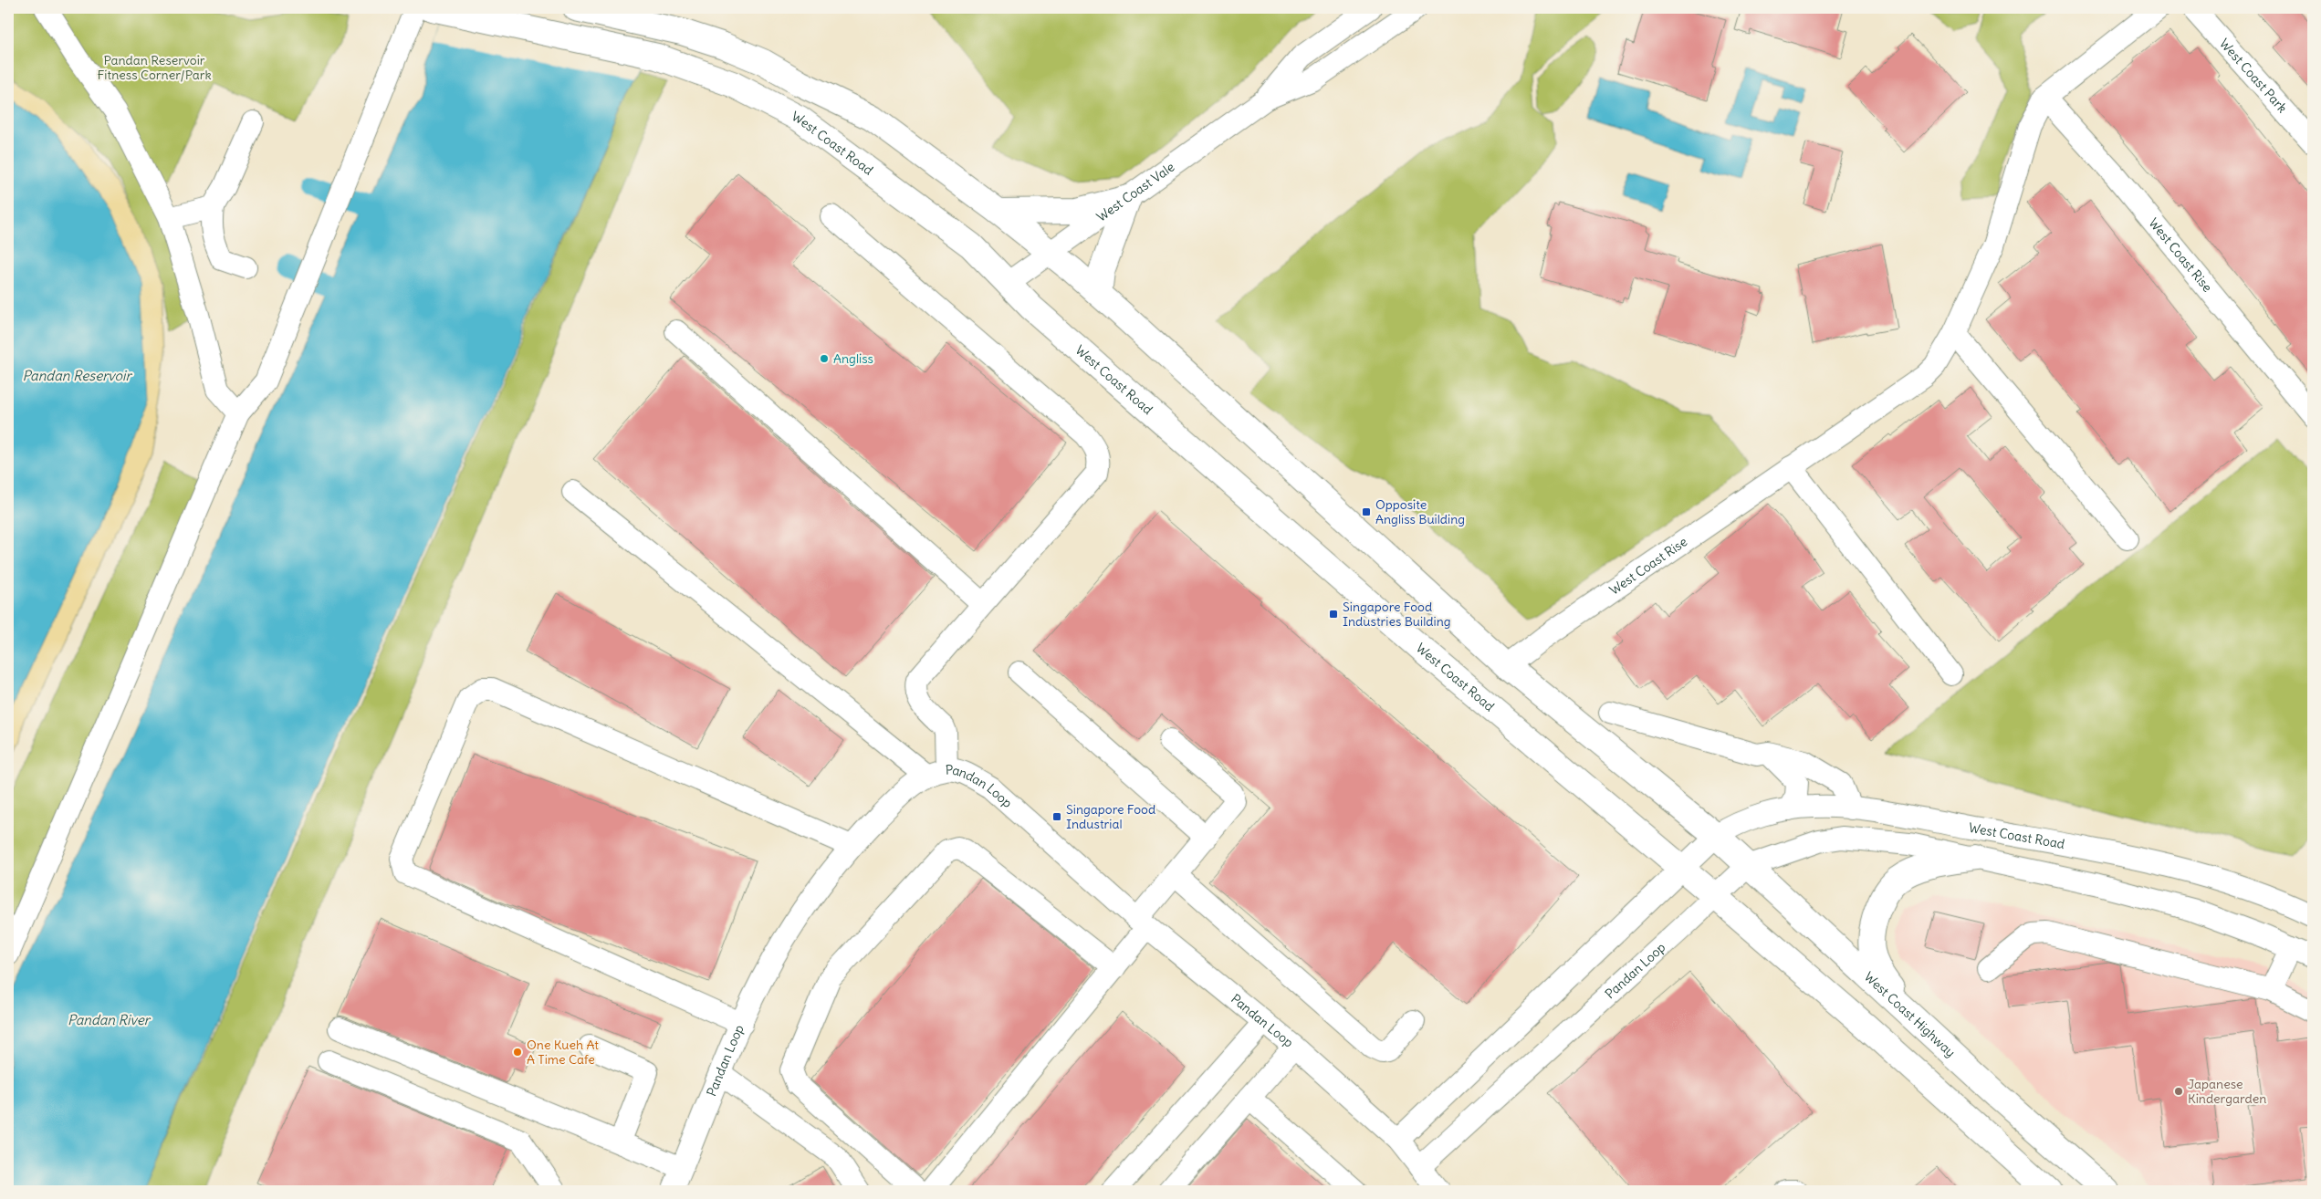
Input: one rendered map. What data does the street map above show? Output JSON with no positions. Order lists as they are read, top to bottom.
{
  "streets": {
    "main road": ["West Coast Road", "West Coast Highway"],
    "street": [
      "West Coast Park",
      "West Coast Vale",
      "West Coast Rise",
      "Pandan Loop"
    ]
  },
  "crossings": [
    ["West Coast Road", "West Coast Vale"],
    ["West Coast Road", "West Coast Highway"],
    ["Pandan Loop", "West Coast Highway"]
  ],
  "water": ["Pandan Reservoir", "Pandan River"],
  "parks": ["Pandan Reservoir Fitness Corner/Park"],
  "places": {
    "other": ["Angliss", "One Kueh At A Time Cafe", "Japanese Kindergarden"],
    "transit": ["Opposite Angliss Building", "Singapore Food Industries Building", "Singapore Food Industrial"]
  }
}
